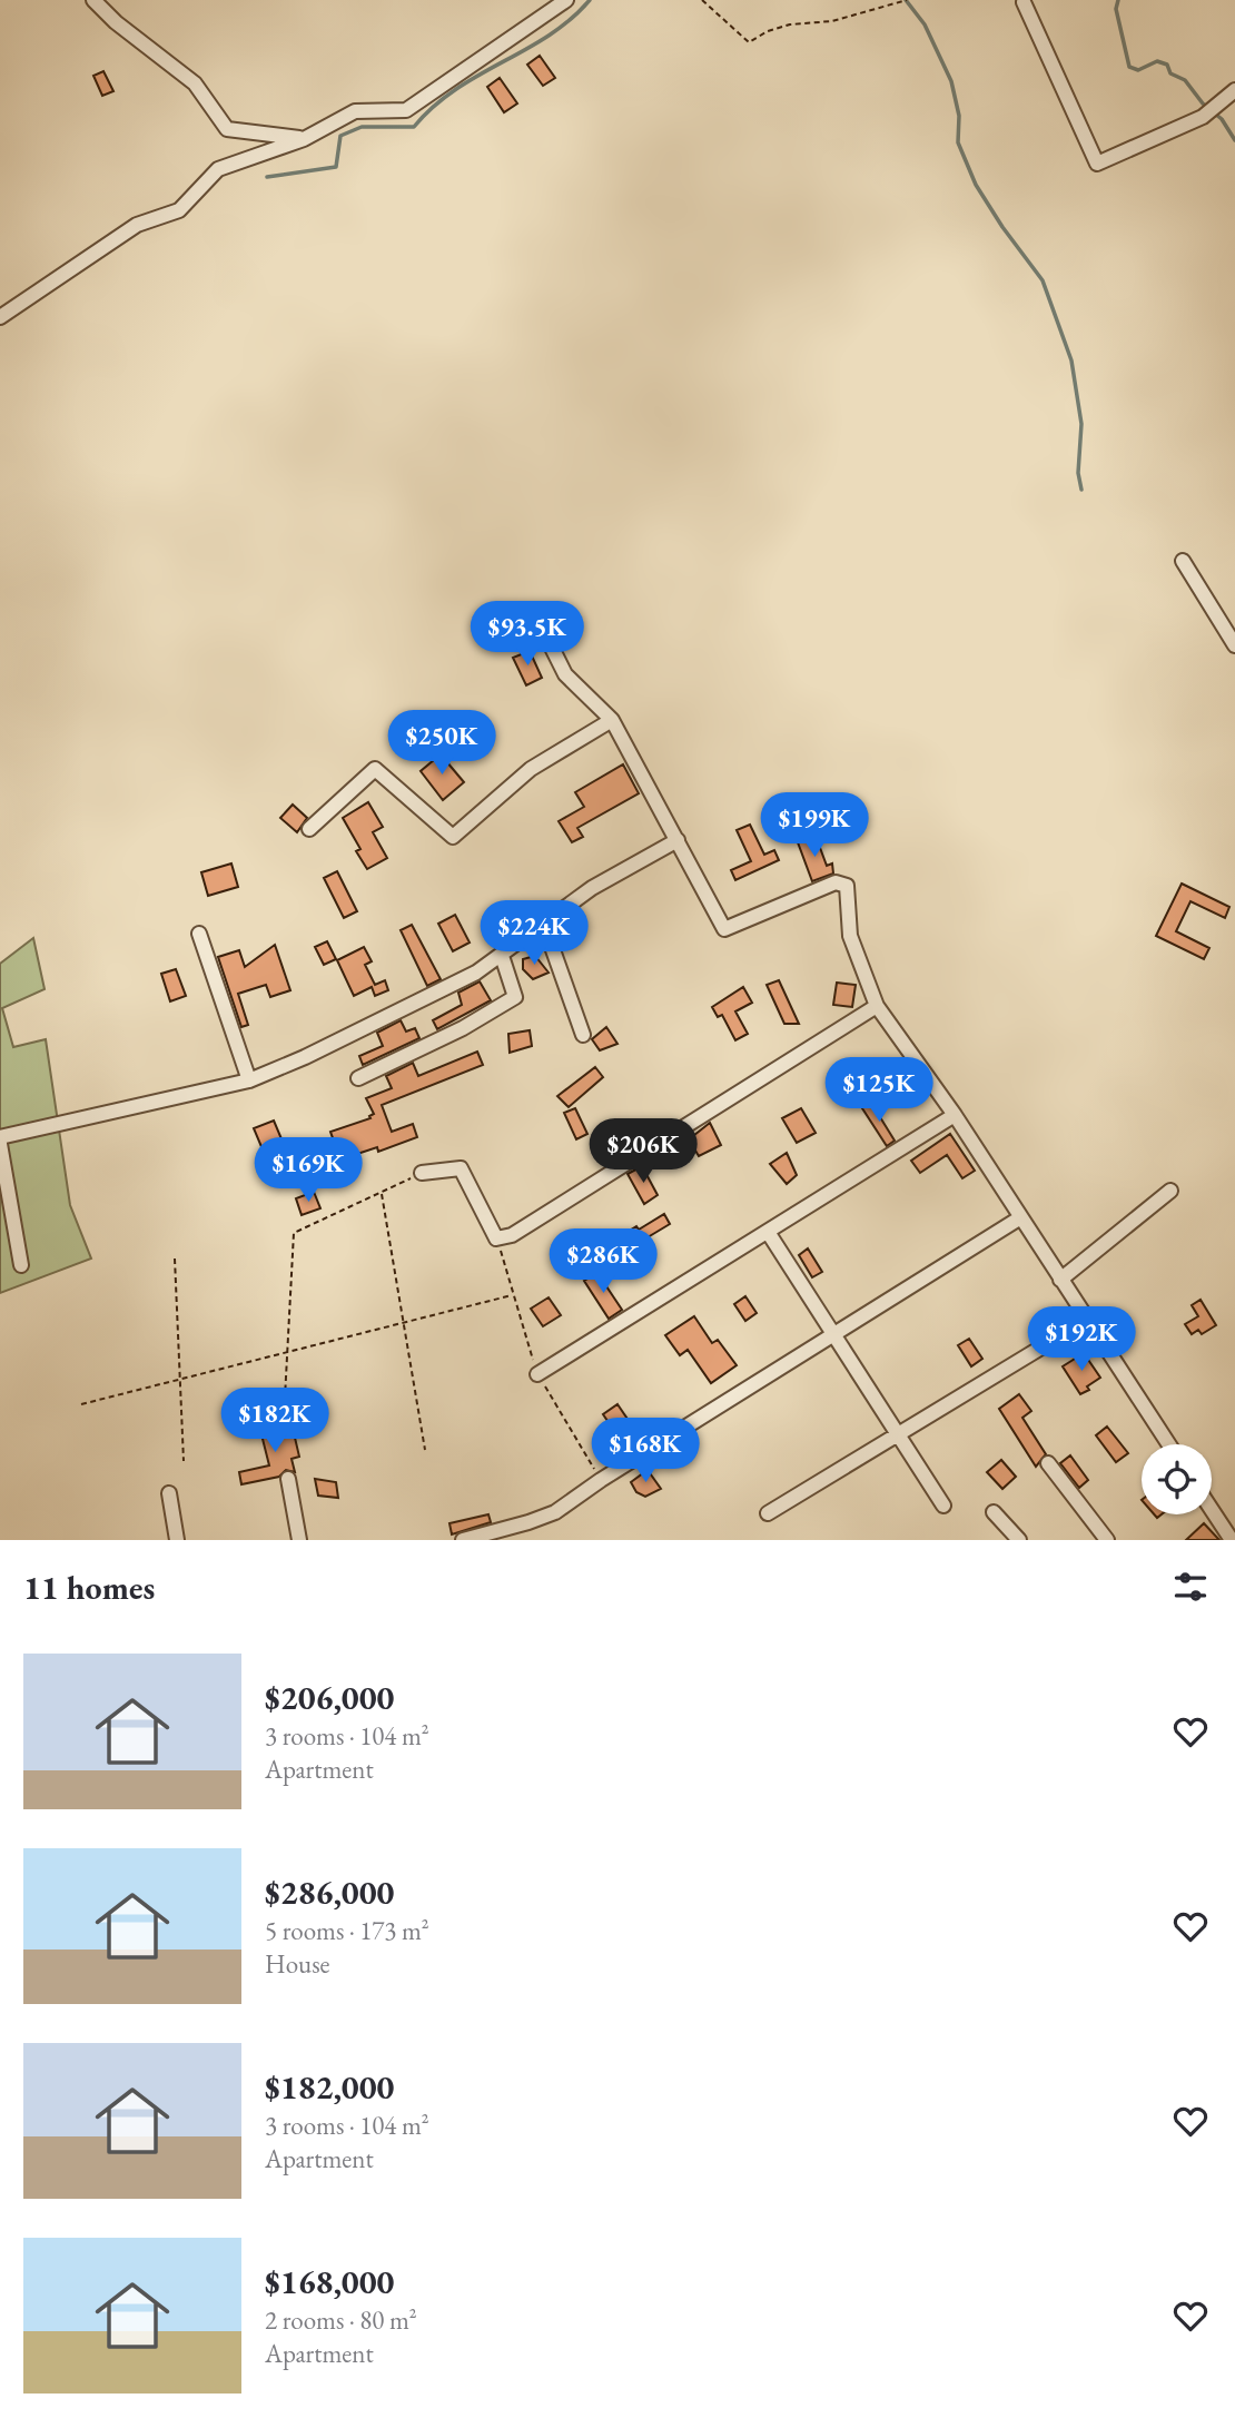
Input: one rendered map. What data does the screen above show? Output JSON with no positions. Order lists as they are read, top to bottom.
{
  "page": {
    "price": [
      "$93.5K",
      "$250K",
      "$199K",
      "$224K",
      "$125K",
      "$206K",
      "$169K",
      "$286K",
      "$192K",
      "$182K",
      "$168K"
    ],
    "heading": "11 homes",
    "list": [
      {
        "name": "$206,000",
        "note": "3 rooms · 104 m² · Apartment"
      },
      {
        "name": "$286,000",
        "note": "5 rooms · 173 m² · House"
      },
      {
        "name": "$182,000",
        "note": "3 rooms · 104 m² · Apartment"
      },
      {
        "name": "$168,000",
        "note": "2 rooms · 80 m² · Apartment"
      }
    ]
  }
}
